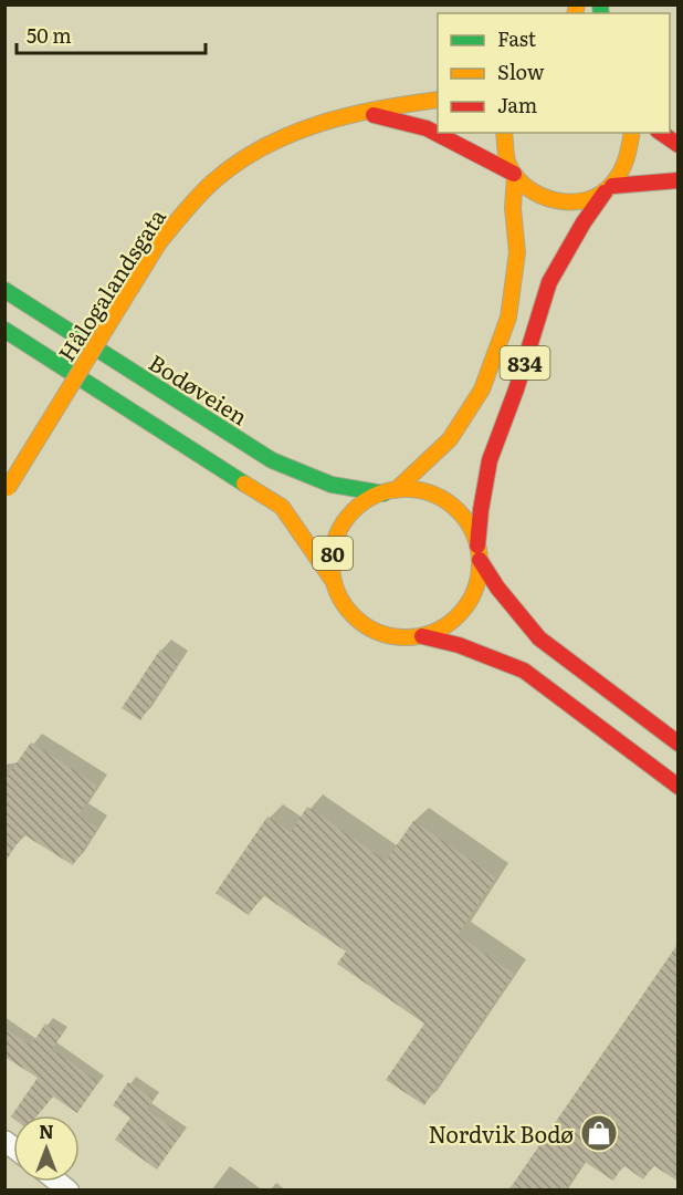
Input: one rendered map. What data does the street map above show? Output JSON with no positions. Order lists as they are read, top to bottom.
{
  "streets": {
    "main road": [
      "Hålogalandsgata",
      "834",
      "Bodøveien",
      "80"
    ]
  },
  "crossings": [
    ["Hålogalandsgata", "834"],
    ["834", "Bodøveien"],
    ["834", "80"],
    ["Bodøveien", "80"]
  ],
  "places": {
    "shop": ["Nordvik Bodø"]
  },
  "legend": ["Fast", "Slow", "Jam"],
  "scale_bar": "50 m",
  "north": "top"
}
